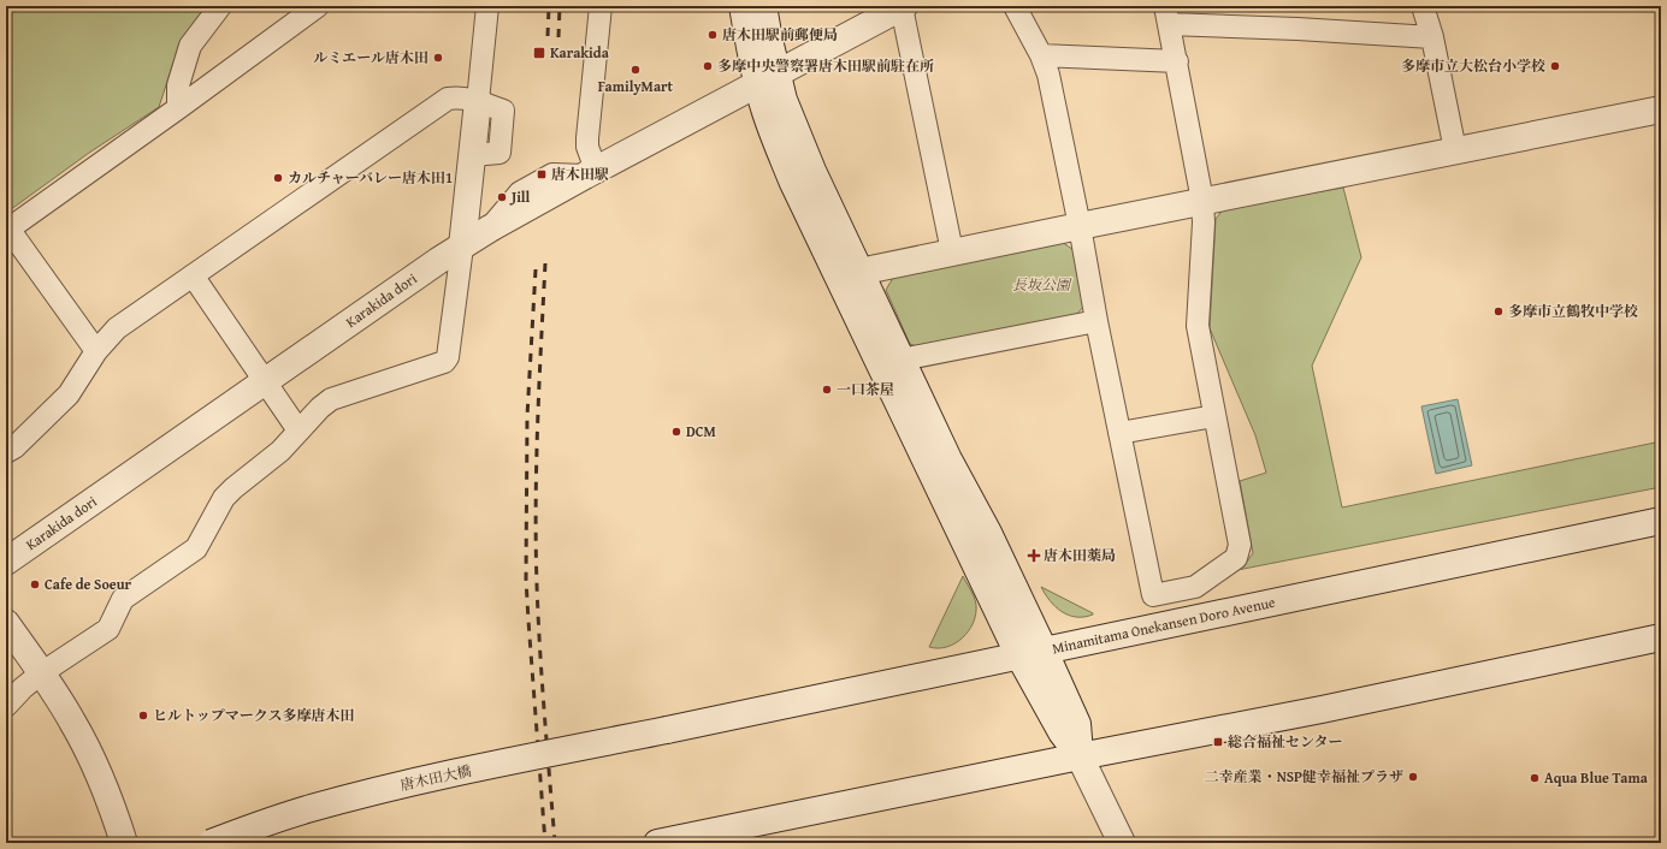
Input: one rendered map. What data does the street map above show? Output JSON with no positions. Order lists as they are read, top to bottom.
{
  "streets": {
    "main road": ["Karakida dori", "Minamitama Onekansen Doro Avenue", "唐木田大橋"]
  },
  "crossings": [
    ["Minamitama Onekansen Doro Avenue", "唐木田大橋"]
  ],
  "parks": ["長坂公園"],
  "places": {
    "other": [
      "唐木田駅前郵便局",
      "ルミエール唐木田",
      "多摩中央警察署唐木田駅前駐在所",
      "多摩市立大松台小学校",
      "FamilyMart",
      "カルチャーバレー唐木田1",
      "Jill",
      "多摩市立鶴牧中学校",
      "一口茶屋",
      "DCM",
      "Cafe de Soeur",
      "ヒルトップマークス多摩唐木田",
      "二幸産業・NSP健幸福祉プラザ",
      "Aqua Blue Tama"
    ],
    "transit": ["Karakida", "唐木田駅", "総合福祉センター"],
    "health": ["唐木田薬局"]
  }
}
